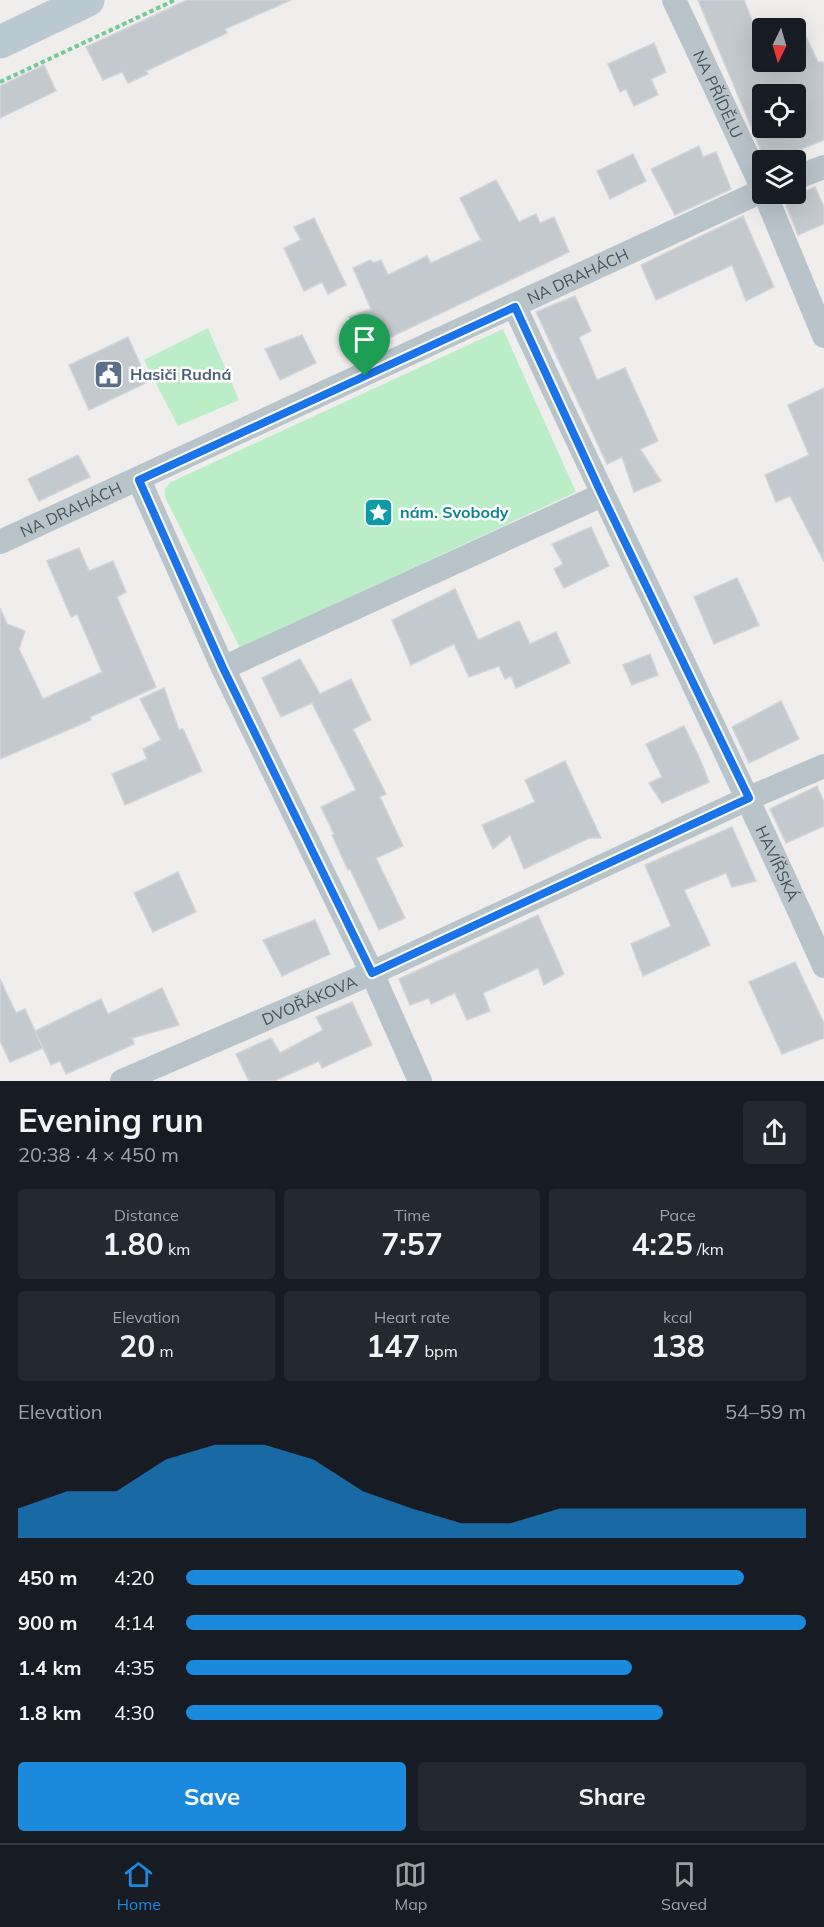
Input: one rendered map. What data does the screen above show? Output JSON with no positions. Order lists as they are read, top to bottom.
{
  "streets": {
    "street": [
      "NA PŘÍDĚLU",
      "NA DRAHÁCH",
      "HAVÍŘSKÁ",
      "DVOŘÁKOVA"
    ]
  },
  "crossings": [
    ["NA DRAHÁCH", "HAVÍŘSKÁ"],
    ["HAVÍŘSKÁ", "DVOŘÁKOVA"]
  ],
  "places": {
    "public building": ["Hasiči Rudná"],
    "place": ["nám. Svobody"]
  },
  "north": "bottom",
  "page": {
    "heading": ["Evening run", "20:38 · 4 × 450 m"],
    "stats": [
      ["Distance", "1.80 km"],
      ["Time", "7:57"],
      ["Pace", "4:25 /km"],
      ["Elevation", "20 m"],
      ["Heart rate", "147 bpm"],
      ["kcal", "138"]
    ],
    "chart": ["Elevation", "54–59 m"],
    "list": [
      {
        "name": "450 m",
        "note": "4:20"
      },
      {
        "name": "900 m",
        "note": "4:14"
      },
      {
        "name": "1.4 km",
        "note": "4:35"
      },
      {
        "name": "1.8 km",
        "note": "4:30"
      }
    ],
    "buttons": ["Save", "Share"],
    "tabs": ["Home", "Map", "Saved"]
  }
}
